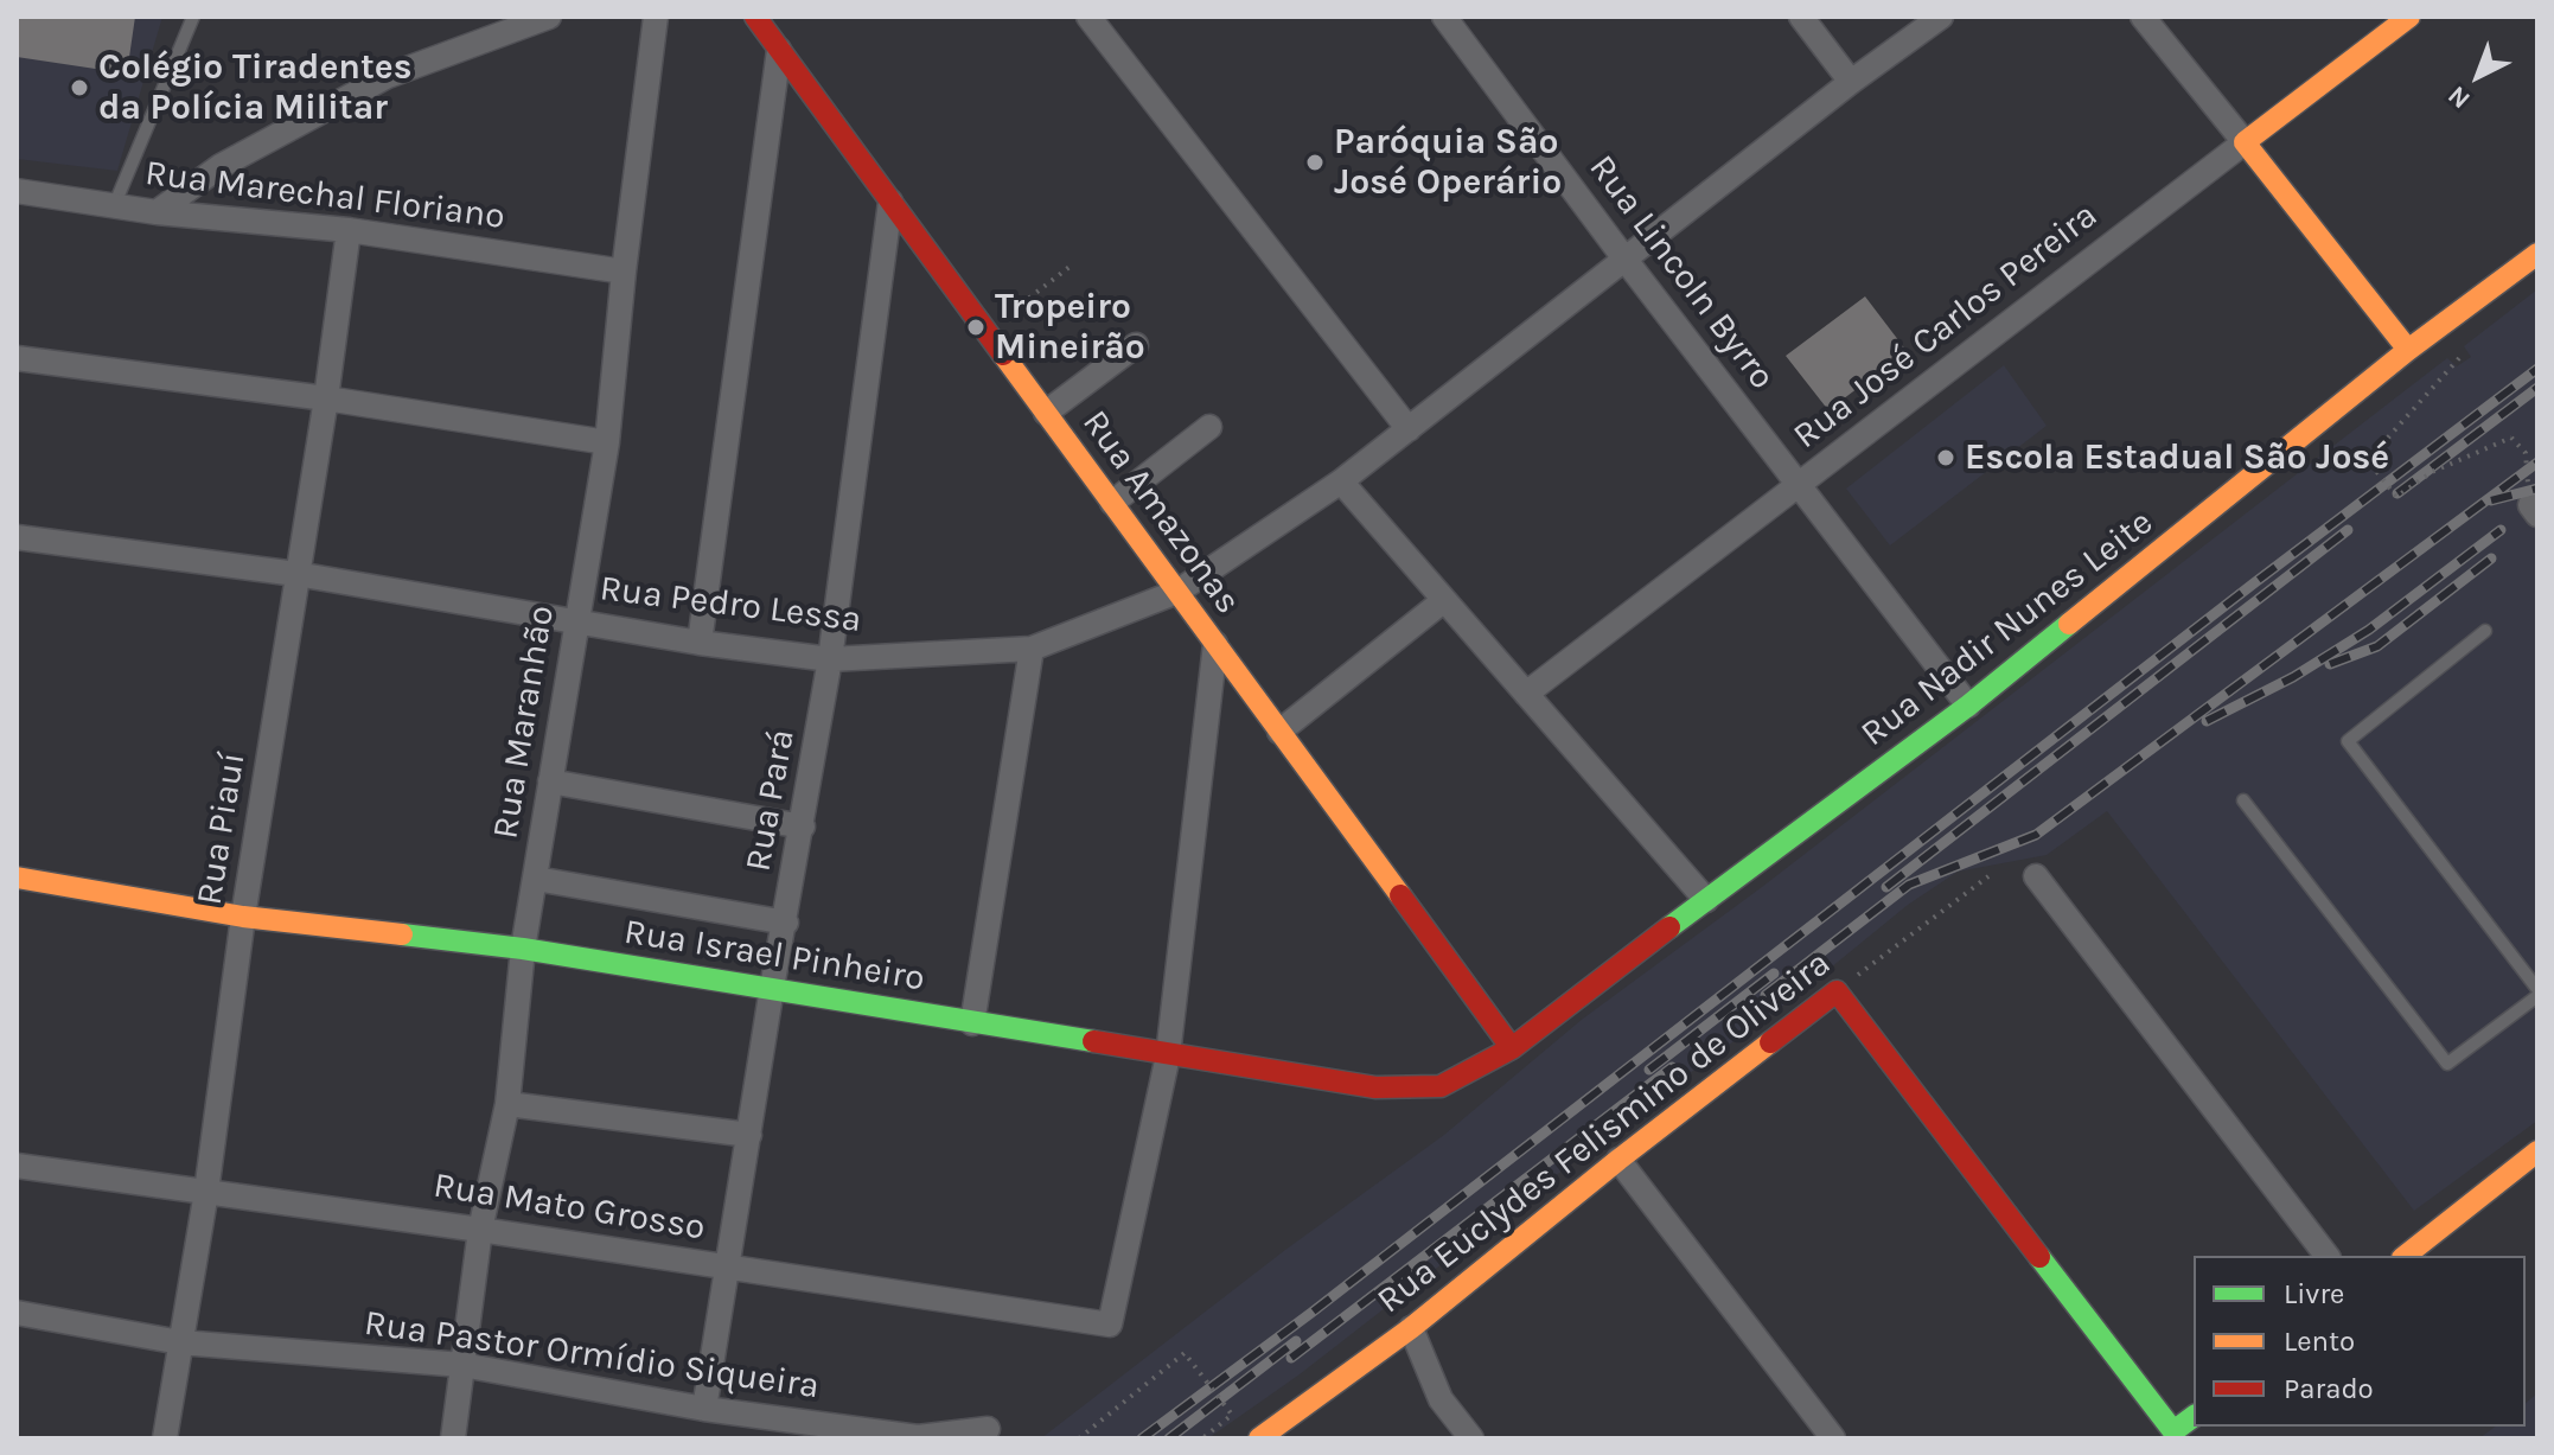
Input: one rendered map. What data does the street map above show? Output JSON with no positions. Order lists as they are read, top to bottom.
{
  "streets": {
    "street": [
      "Rua Marechal Floriano",
      "Rua Lincoln Byrro",
      "Rua José Carlos Pereira",
      "Rua Amazonas",
      "Rua Pedro Lessa",
      "Rua Nadir Nunes Leite",
      "Rua Maranhão",
      "Rua Pará",
      "Rua Piauí",
      "Rua Israel Pinheiro",
      "Rua Euclydes Felismino de Oliveira",
      "Rua Mato Grosso",
      "Rua Pastor Ormídio Siqueira"
    ]
  },
  "crossings": [
    ["Rua Marechal Floriano", "Rua Maranhão"],
    ["Rua Marechal Floriano", "Rua Piauí"],
    ["Rua Lincoln Byrro", "Rua José Carlos Pereira"],
    ["Rua Lincoln Byrro", "Rua Pedro Lessa"],
    ["Rua Lincoln Byrro", "Rua Nadir Nunes Leite"],
    ["Rua Amazonas", "Rua Pedro Lessa"],
    ["Rua Amazonas", "Rua Nadir Nunes Leite"],
    ["Rua Amazonas", "Rua Pará"],
    ["Rua Amazonas", "Rua Israel Pinheiro"],
    ["Rua Pedro Lessa", "Rua Maranhão"],
    ["Rua Pedro Lessa", "Rua Pará"],
    ["Rua Pedro Lessa", "Rua Piauí"],
    ["Rua Nadir Nunes Leite", "Rua Israel Pinheiro"],
    ["Rua Maranhão", "Rua Israel Pinheiro"],
    ["Rua Maranhão", "Rua Mato Grosso"],
    ["Rua Maranhão", "Rua Pastor Ormídio Siqueira"],
    ["Rua Pará", "Rua Israel Pinheiro"],
    ["Rua Pará", "Rua Mato Grosso"],
    ["Rua Pará", "Rua Pastor Ormídio Siqueira"],
    ["Rua Piauí", "Rua Israel Pinheiro"],
    ["Rua Piauí", "Rua Mato Grosso"],
    ["Rua Piauí", "Rua Pastor Ormídio Siqueira"],
    ["Rua Israel Pinheiro", "Rua Mato Grosso"]
  ],
  "places": [
    "Colégio Tiradentes da Polícia Militar",
    "Paróquia São José Operário",
    "Tropeiro Mineirão",
    "Escola Estadual São José"
  ],
  "legend": ["Livre", "Lento", "Parado"],
  "north": "bottom left"
}
